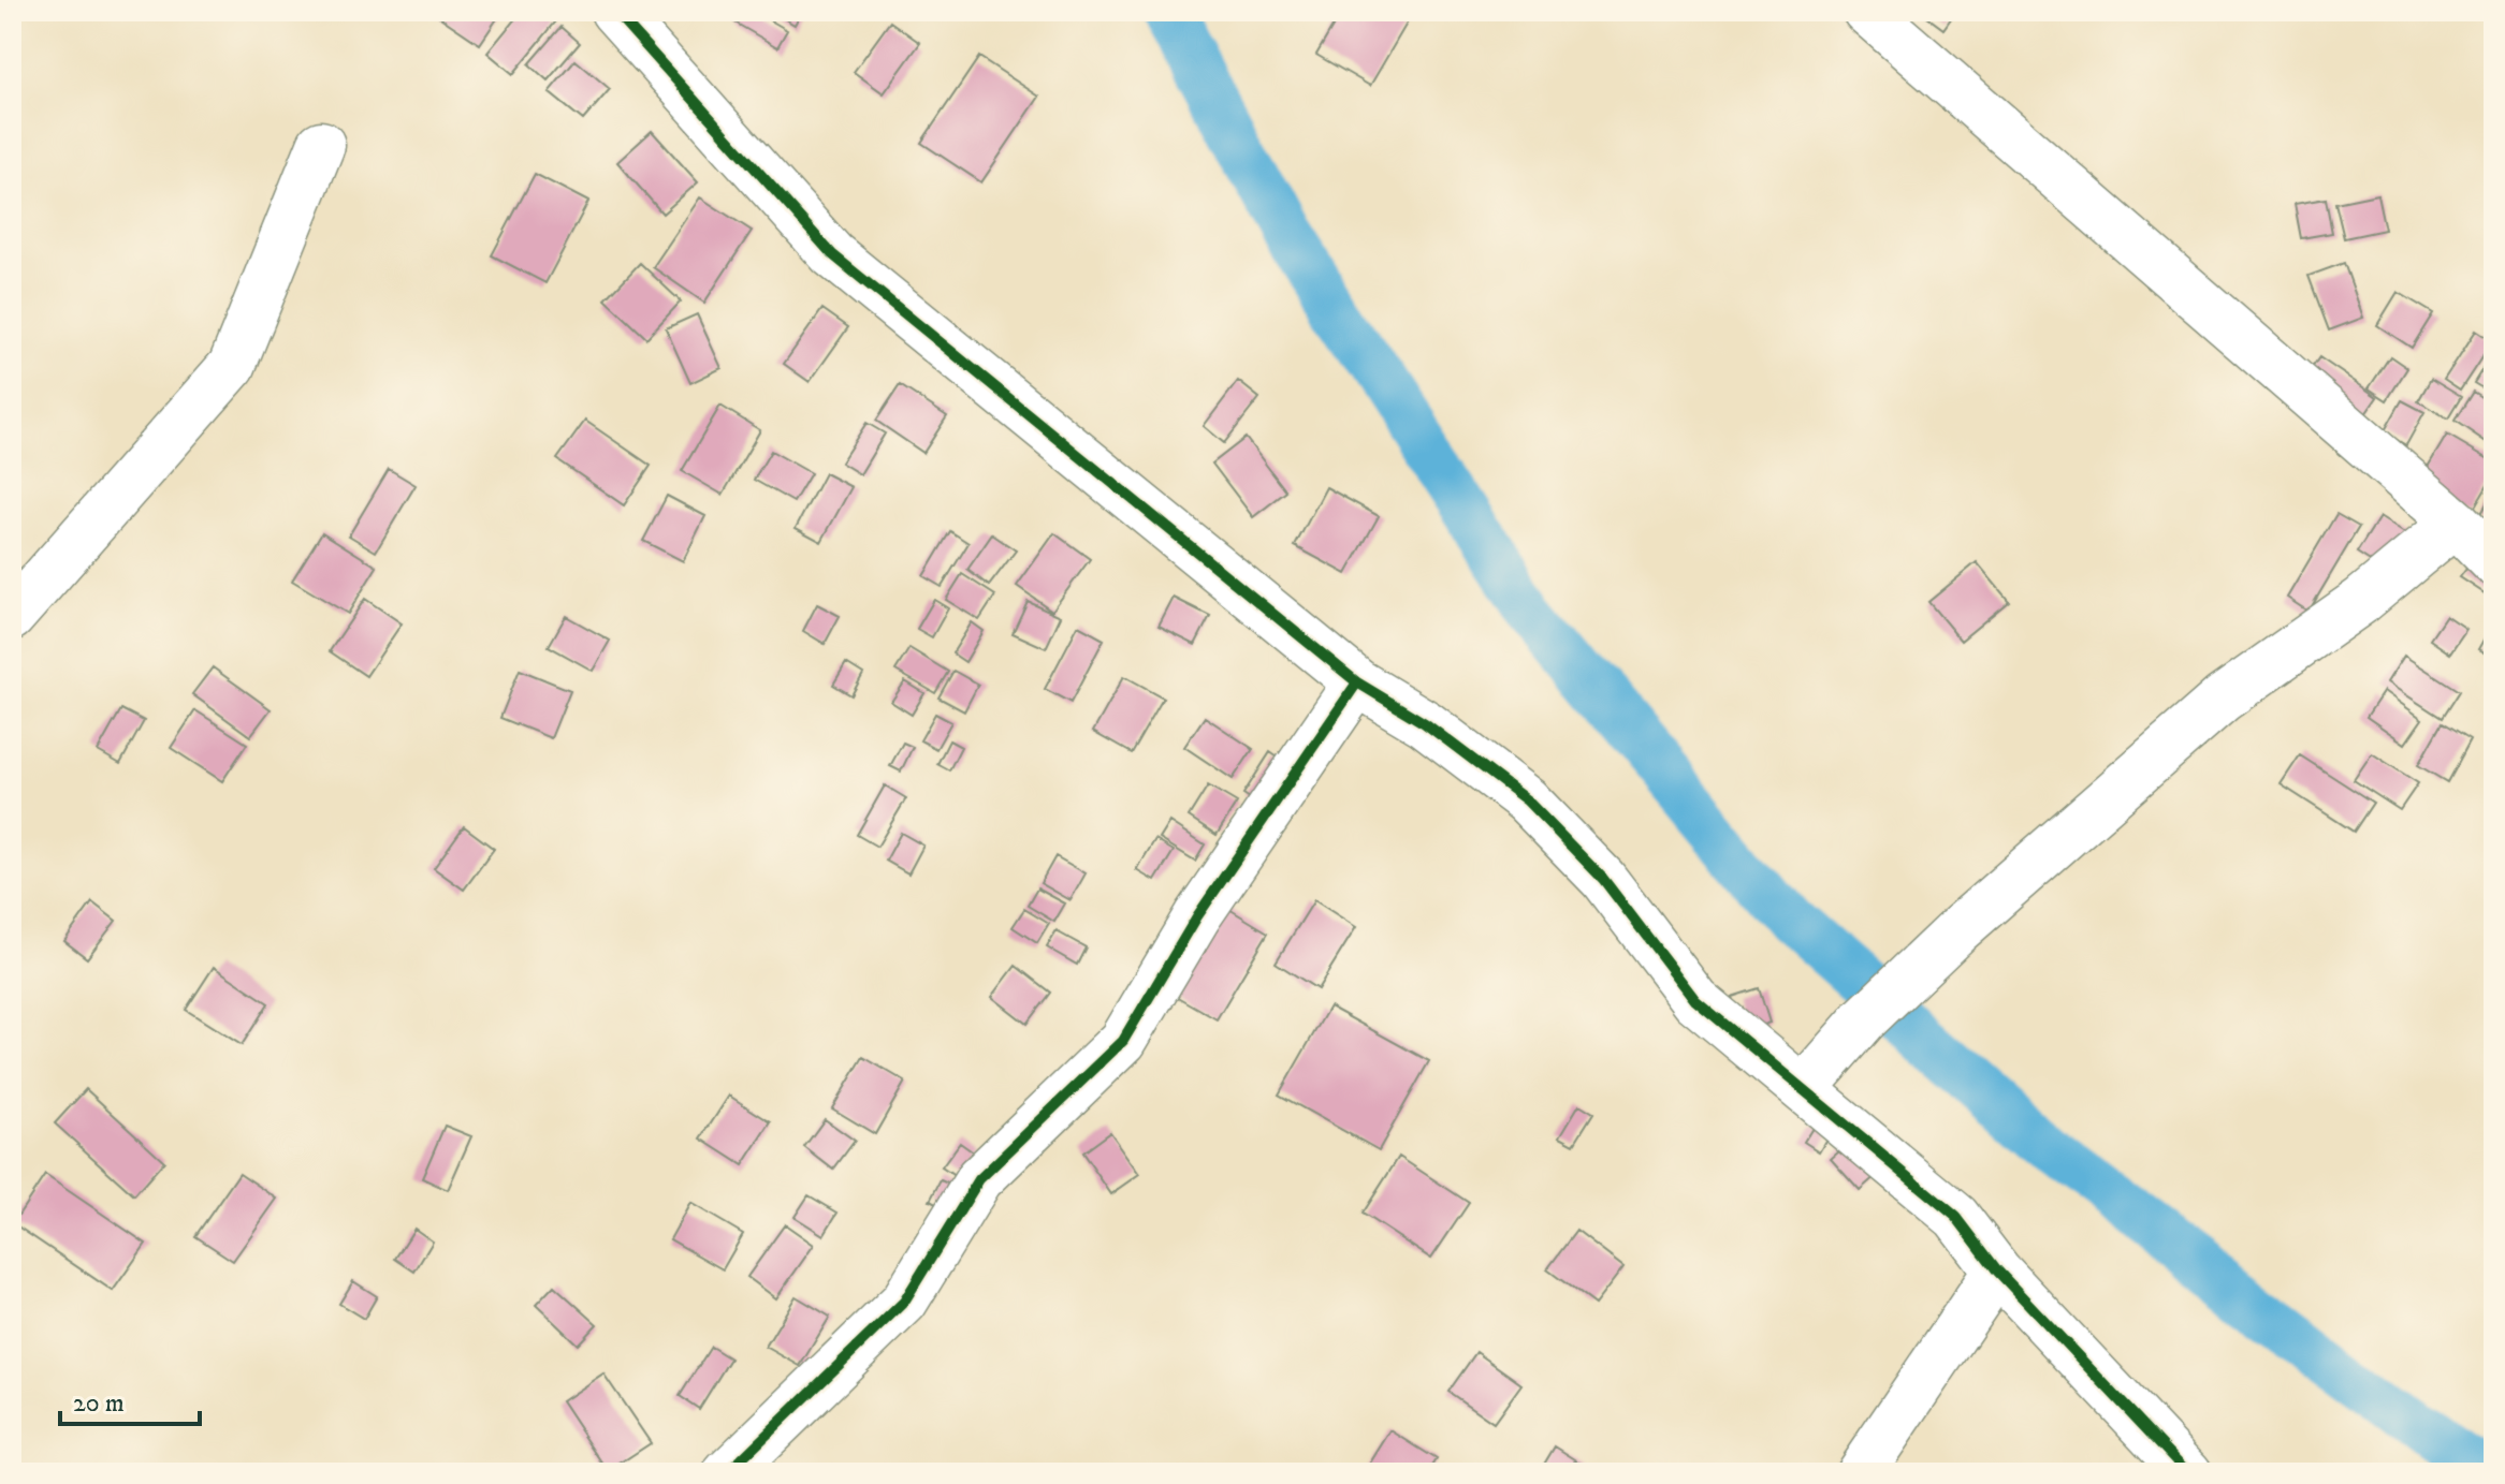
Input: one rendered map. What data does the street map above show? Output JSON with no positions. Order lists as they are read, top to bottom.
{
  "scale_bar": "20 m"
}
